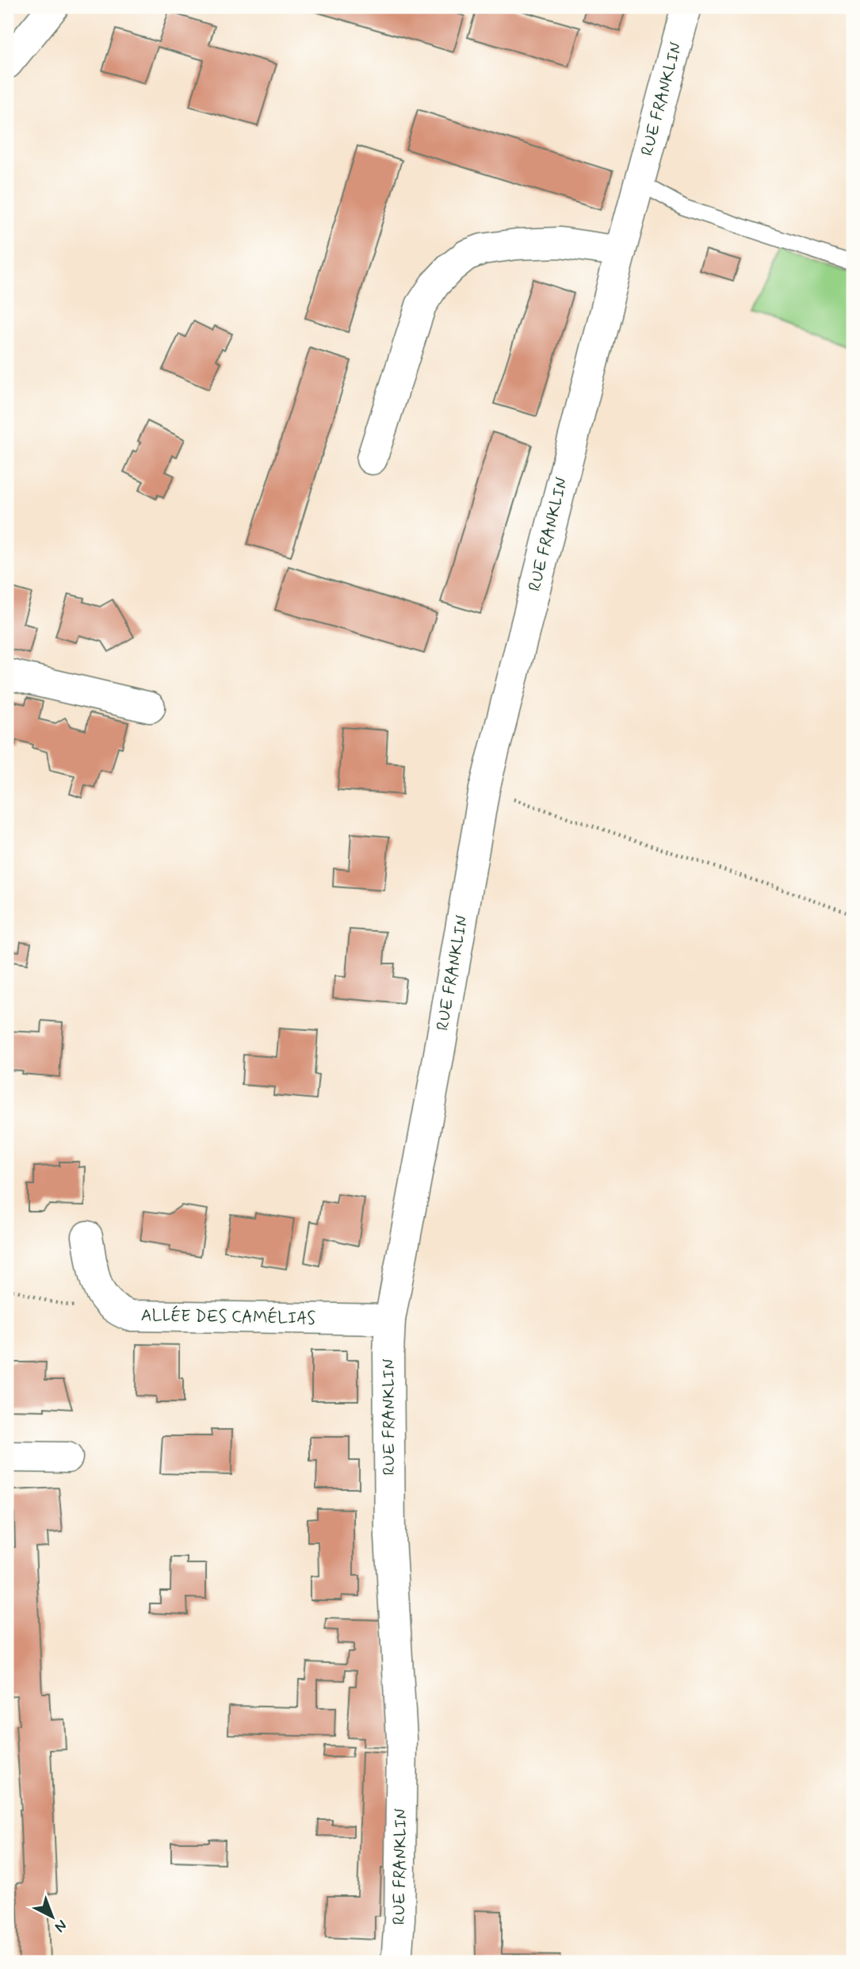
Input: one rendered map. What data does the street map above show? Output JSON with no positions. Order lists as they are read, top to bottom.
{
  "streets": {
    "street": ["RUE FRANKLIN", "ALLÉE DES CAMÉLIAS"]
  },
  "crossings": [
    ["RUE FRANKLIN", "ALLÉE DES CAMÉLIAS"]
  ],
  "north": "bottom right"
}
